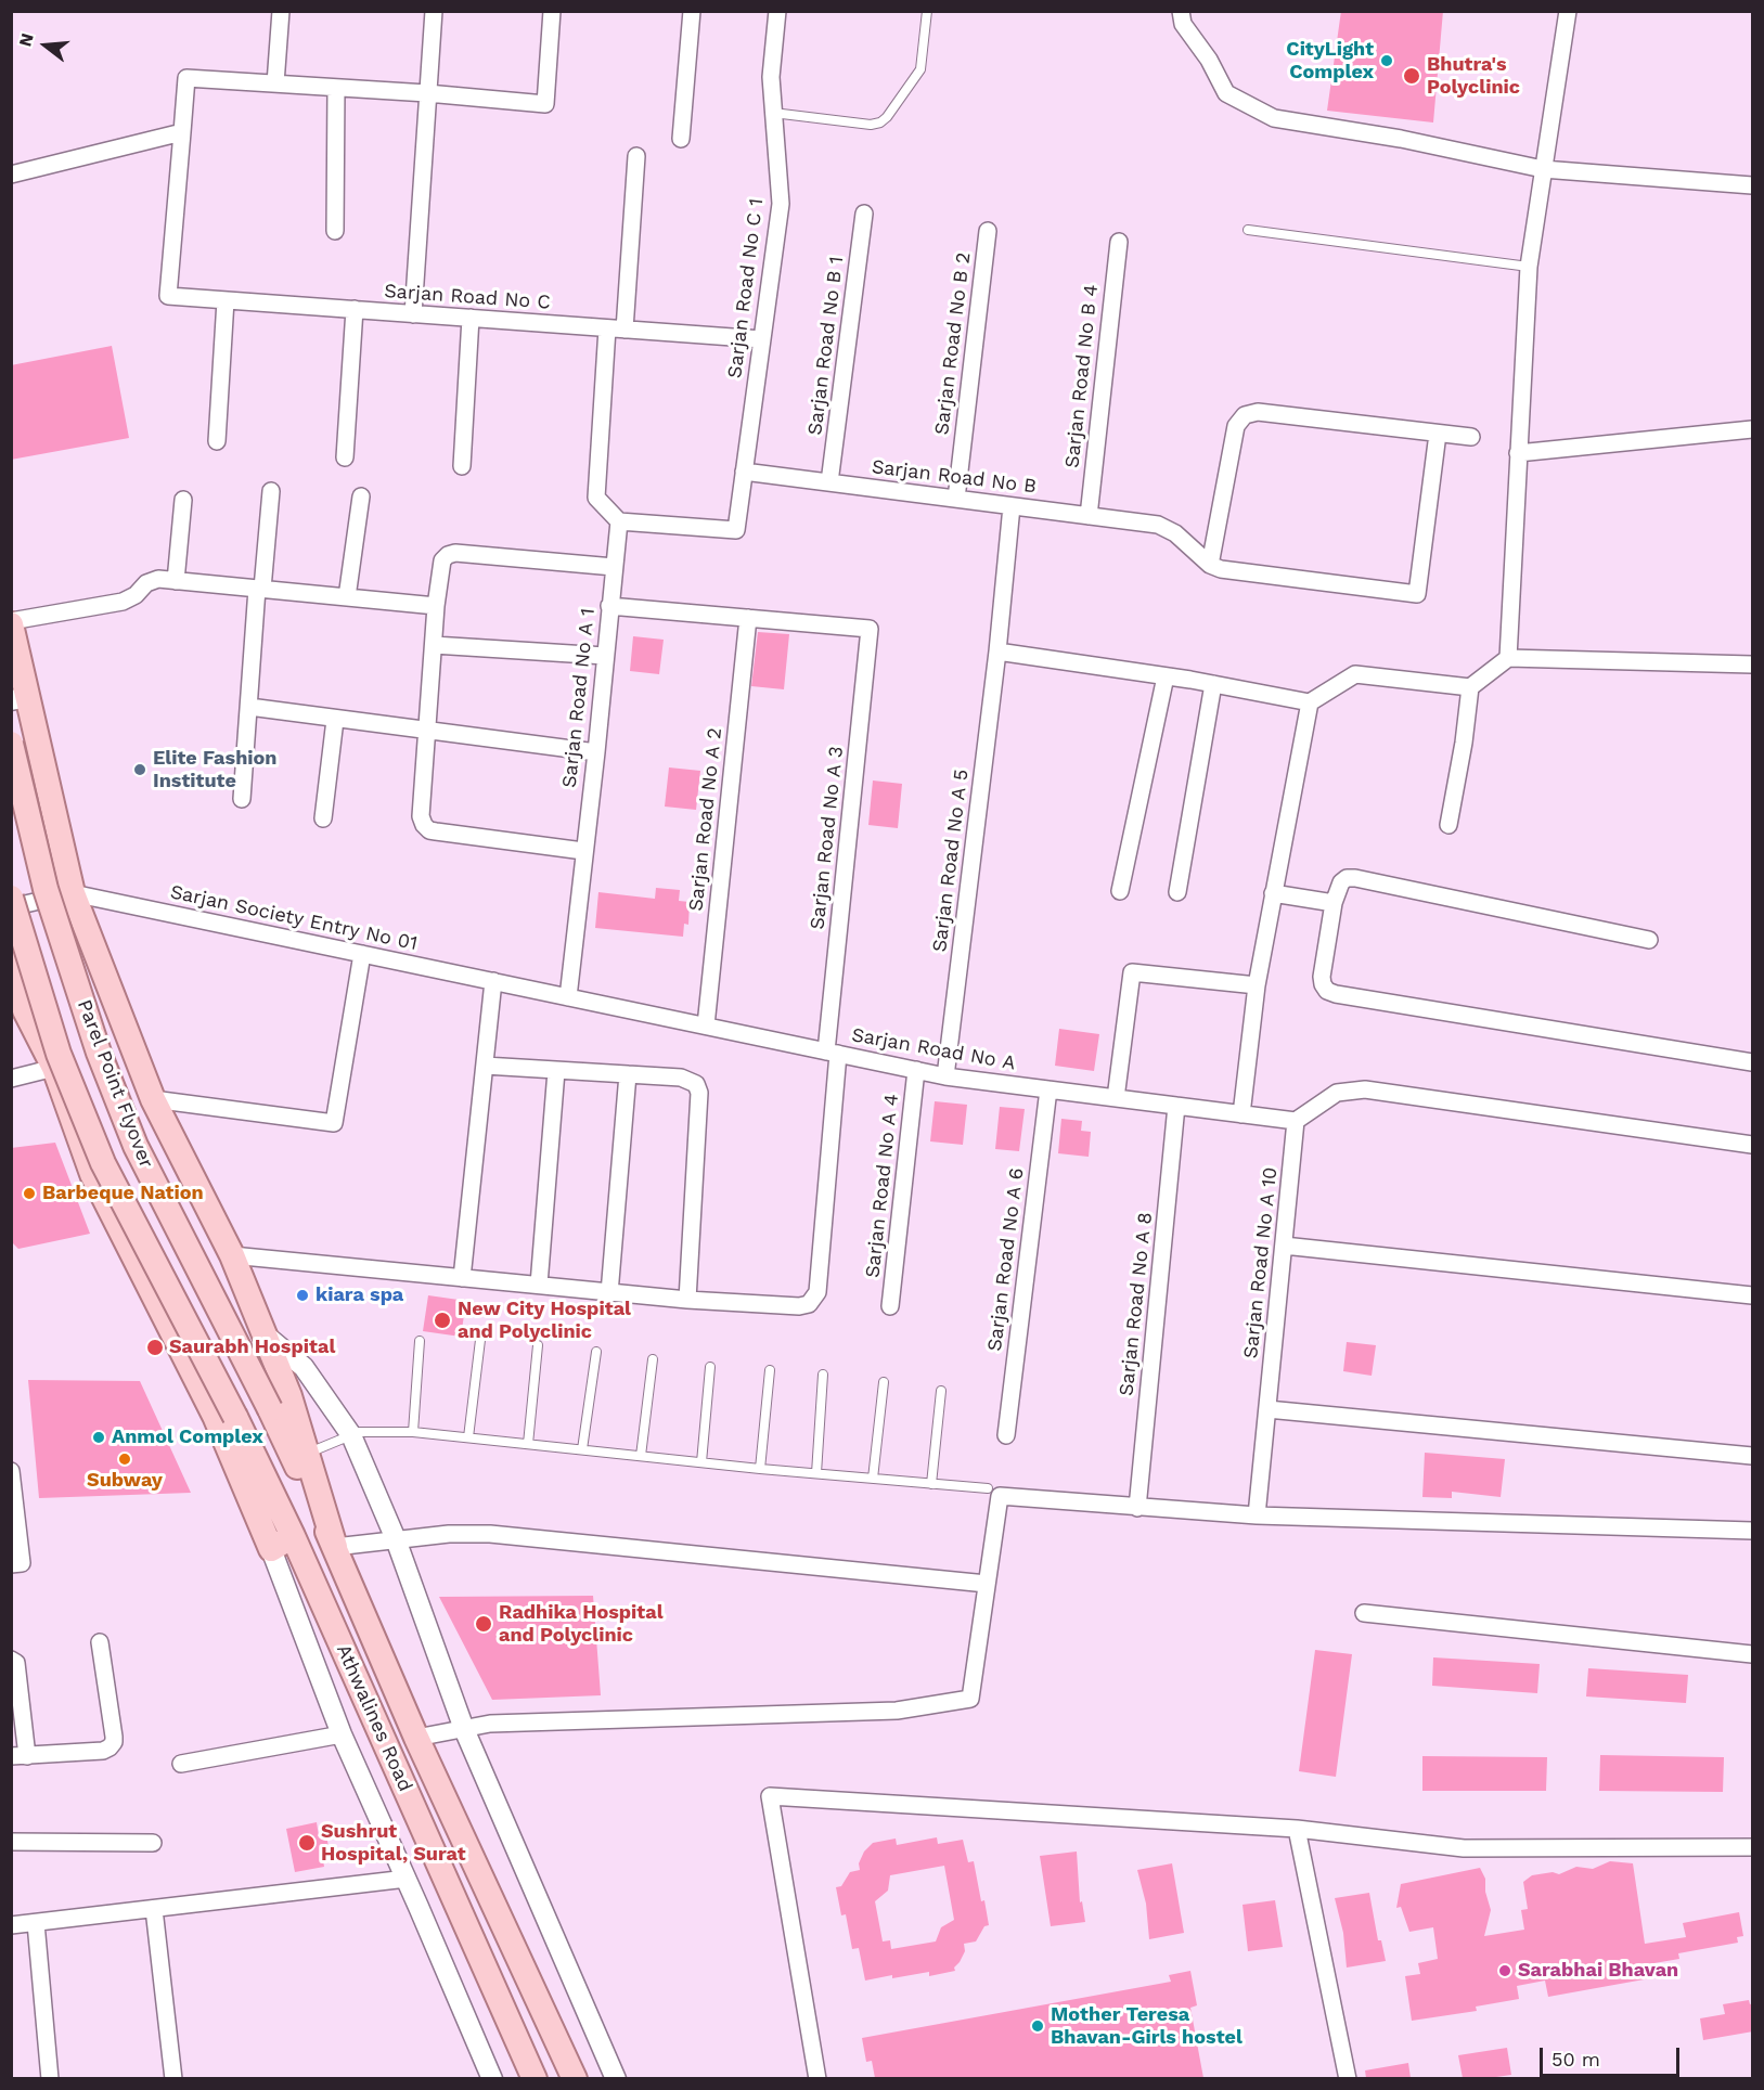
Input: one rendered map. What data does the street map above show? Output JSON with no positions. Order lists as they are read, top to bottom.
{
  "streets": {
    "main road": ["Parel Point Flyover", "Athwalines Road"],
    "street": [
      "Sarjan Road No C 1",
      "Sarjan Road No C",
      "Sarjan Road No B 2",
      "Sarjan Road No B 1",
      "Sarjan Road No B 4",
      "Sarjan Road No B",
      "Sarjan Road No A 1",
      "Sarjan Road No A 2",
      "Sarjan Road No A 3",
      "Sarjan Road No A 5",
      "Sarjan Society Entry No 01",
      "Sarjan Road No A",
      "Sarjan Road No A 4",
      "Sarjan Road No A 6",
      "Sarjan Road No A 10",
      "Sarjan Road No A 8"
    ]
  },
  "crossings": [
    ["Sarjan Road No C 1", "Sarjan Road No C"],
    ["Sarjan Road No C 1", "Sarjan Road No B"],
    ["Sarjan Road No C 1", "Sarjan Road No A 1"],
    ["Sarjan Road No B 2", "Sarjan Road No B"],
    ["Sarjan Road No B 1", "Sarjan Road No B"],
    ["Sarjan Road No B 4", "Sarjan Road No B"],
    ["Sarjan Road No B", "Sarjan Road No A 5"],
    ["Sarjan Road No A 1", "Sarjan Society Entry No 01"],
    ["Sarjan Road No A 1", "Sarjan Road No A"],
    ["Sarjan Road No A 2", "Sarjan Road No A 3"],
    ["Sarjan Road No A 2", "Sarjan Road No A"],
    ["Sarjan Road No A 3", "Sarjan Road No A"],
    ["Sarjan Road No A 5", "Sarjan Road No A"],
    ["Sarjan Society Entry No 01", "Sarjan Road No A"],
    ["Sarjan Road No A", "Sarjan Road No A 4"],
    ["Sarjan Road No A", "Sarjan Road No A 6"],
    ["Sarjan Road No A", "Sarjan Road No A 10"],
    ["Sarjan Road No A", "Sarjan Road No A 8"],
    ["Parel Point Flyover", "Athwalines Road"]
  ],
  "places": [
    "CityLight Complex",
    "Bhutra's Polyclinic",
    "Elite Fashion Institute",
    "Barbeque Nation",
    "kiara spa",
    "New City Hospital and Polyclinic",
    "Saurabh Hospital",
    "Anmol Complex",
    "Subway",
    "Radhika Hospital and Polyclinic",
    "Sushrut Hospital, Surat",
    "Sarabhai Bhavan",
    "Mother Teresa Bhavan-Girls hostel"
  ],
  "scale_bar": "50 m",
  "north": "left"
}
